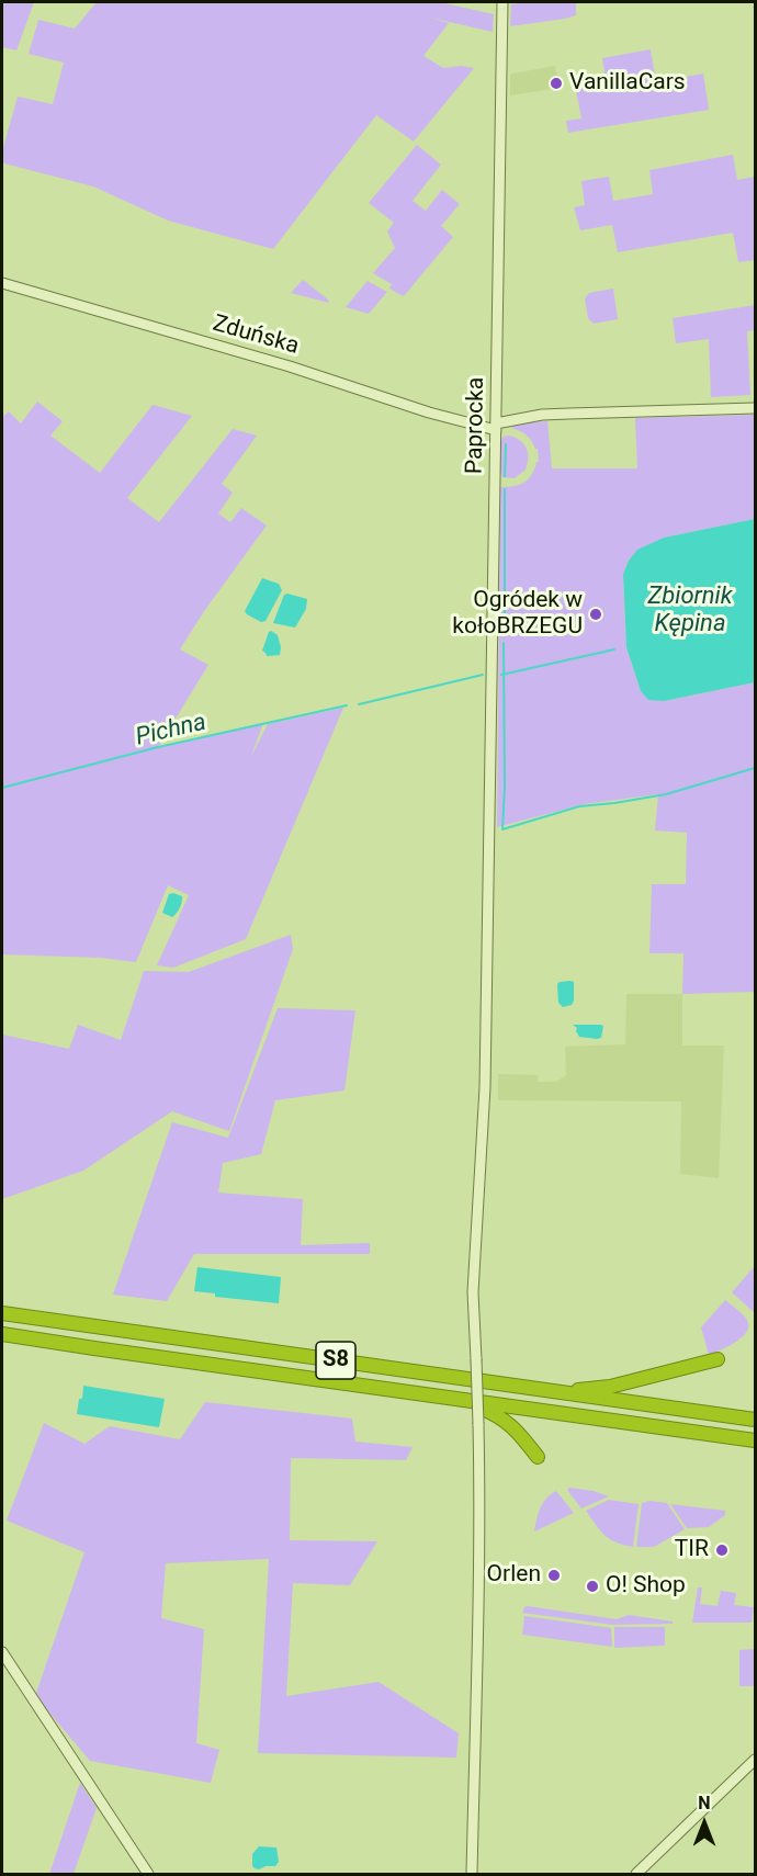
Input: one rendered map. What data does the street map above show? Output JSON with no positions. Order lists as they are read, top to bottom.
{
  "streets": {
    "highway": ["S8"],
    "street": ["Zduńska", "Paprocka"]
  },
  "crossings": [
    ["Zduńska", "Paprocka"]
  ],
  "water": ["Zbiornik Kępina", "Pichna"],
  "places": [
    "VanillaCars",
    "Ogródek w kołoBRZEGU",
    "TIR",
    "Orlen",
    "O! Shop"
  ],
  "north": "top"
}
